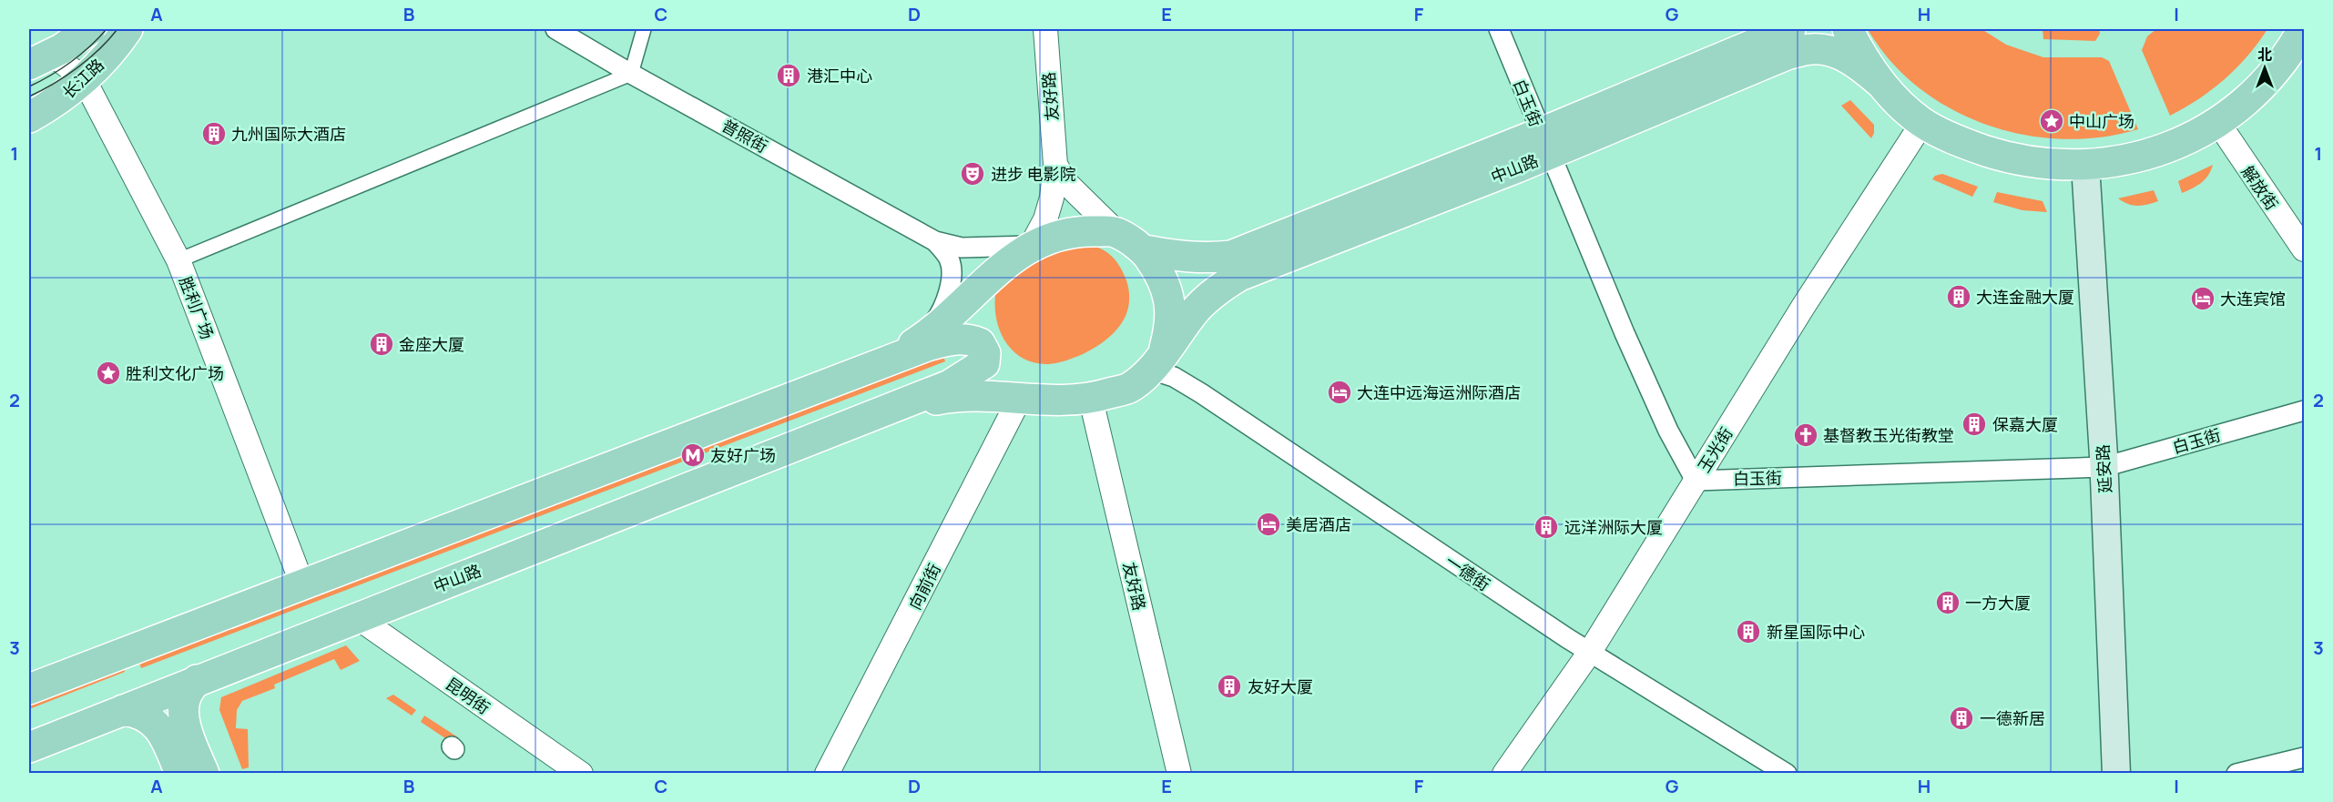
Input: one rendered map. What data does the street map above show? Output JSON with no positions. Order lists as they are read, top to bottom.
{
  "streets": {
    "main road": ["长江路", "中山路", "延安路"],
    "street": [
      "友好路",
      "白玉街",
      "普照街",
      "解放街",
      "胜利广场",
      "玉光街",
      "一德街",
      "向前街",
      "昆明街"
    ]
  },
  "crossings": [
    ["长江路", "胜利广场"],
    ["白玉街", "中山路"],
    ["白玉街", "玉光街"],
    ["白玉街", "延安路"],
    ["中山路", "昆明街"],
    ["玉光街", "一德街"]
  ],
  "places": {
    "building": [
      "港汇中心",
      "九州国际大酒店",
      "大连金融大厦",
      "金座大厦",
      "保嘉大厦",
      "远洋洲际大厦",
      "一方大厦",
      "新星国际中心",
      "友好大厦",
      "一德新居"
    ],
    "place": ["中山广场", "胜利文化广场"],
    "theatre": ["进步 电影院"],
    "hotel": ["大连宾馆", "大连中远海运洲际酒店", "美居酒店"],
    "church": ["基督教玉光街教堂"],
    "metro station": ["友好广场"]
  },
  "north": "top",
  "grid": {
    "columns": [
      "A",
      "B",
      "C",
      "D",
      "E",
      "F",
      "G",
      "H",
      "I"
    ],
    "rows": ["1", "2", "3"]
  }
}
